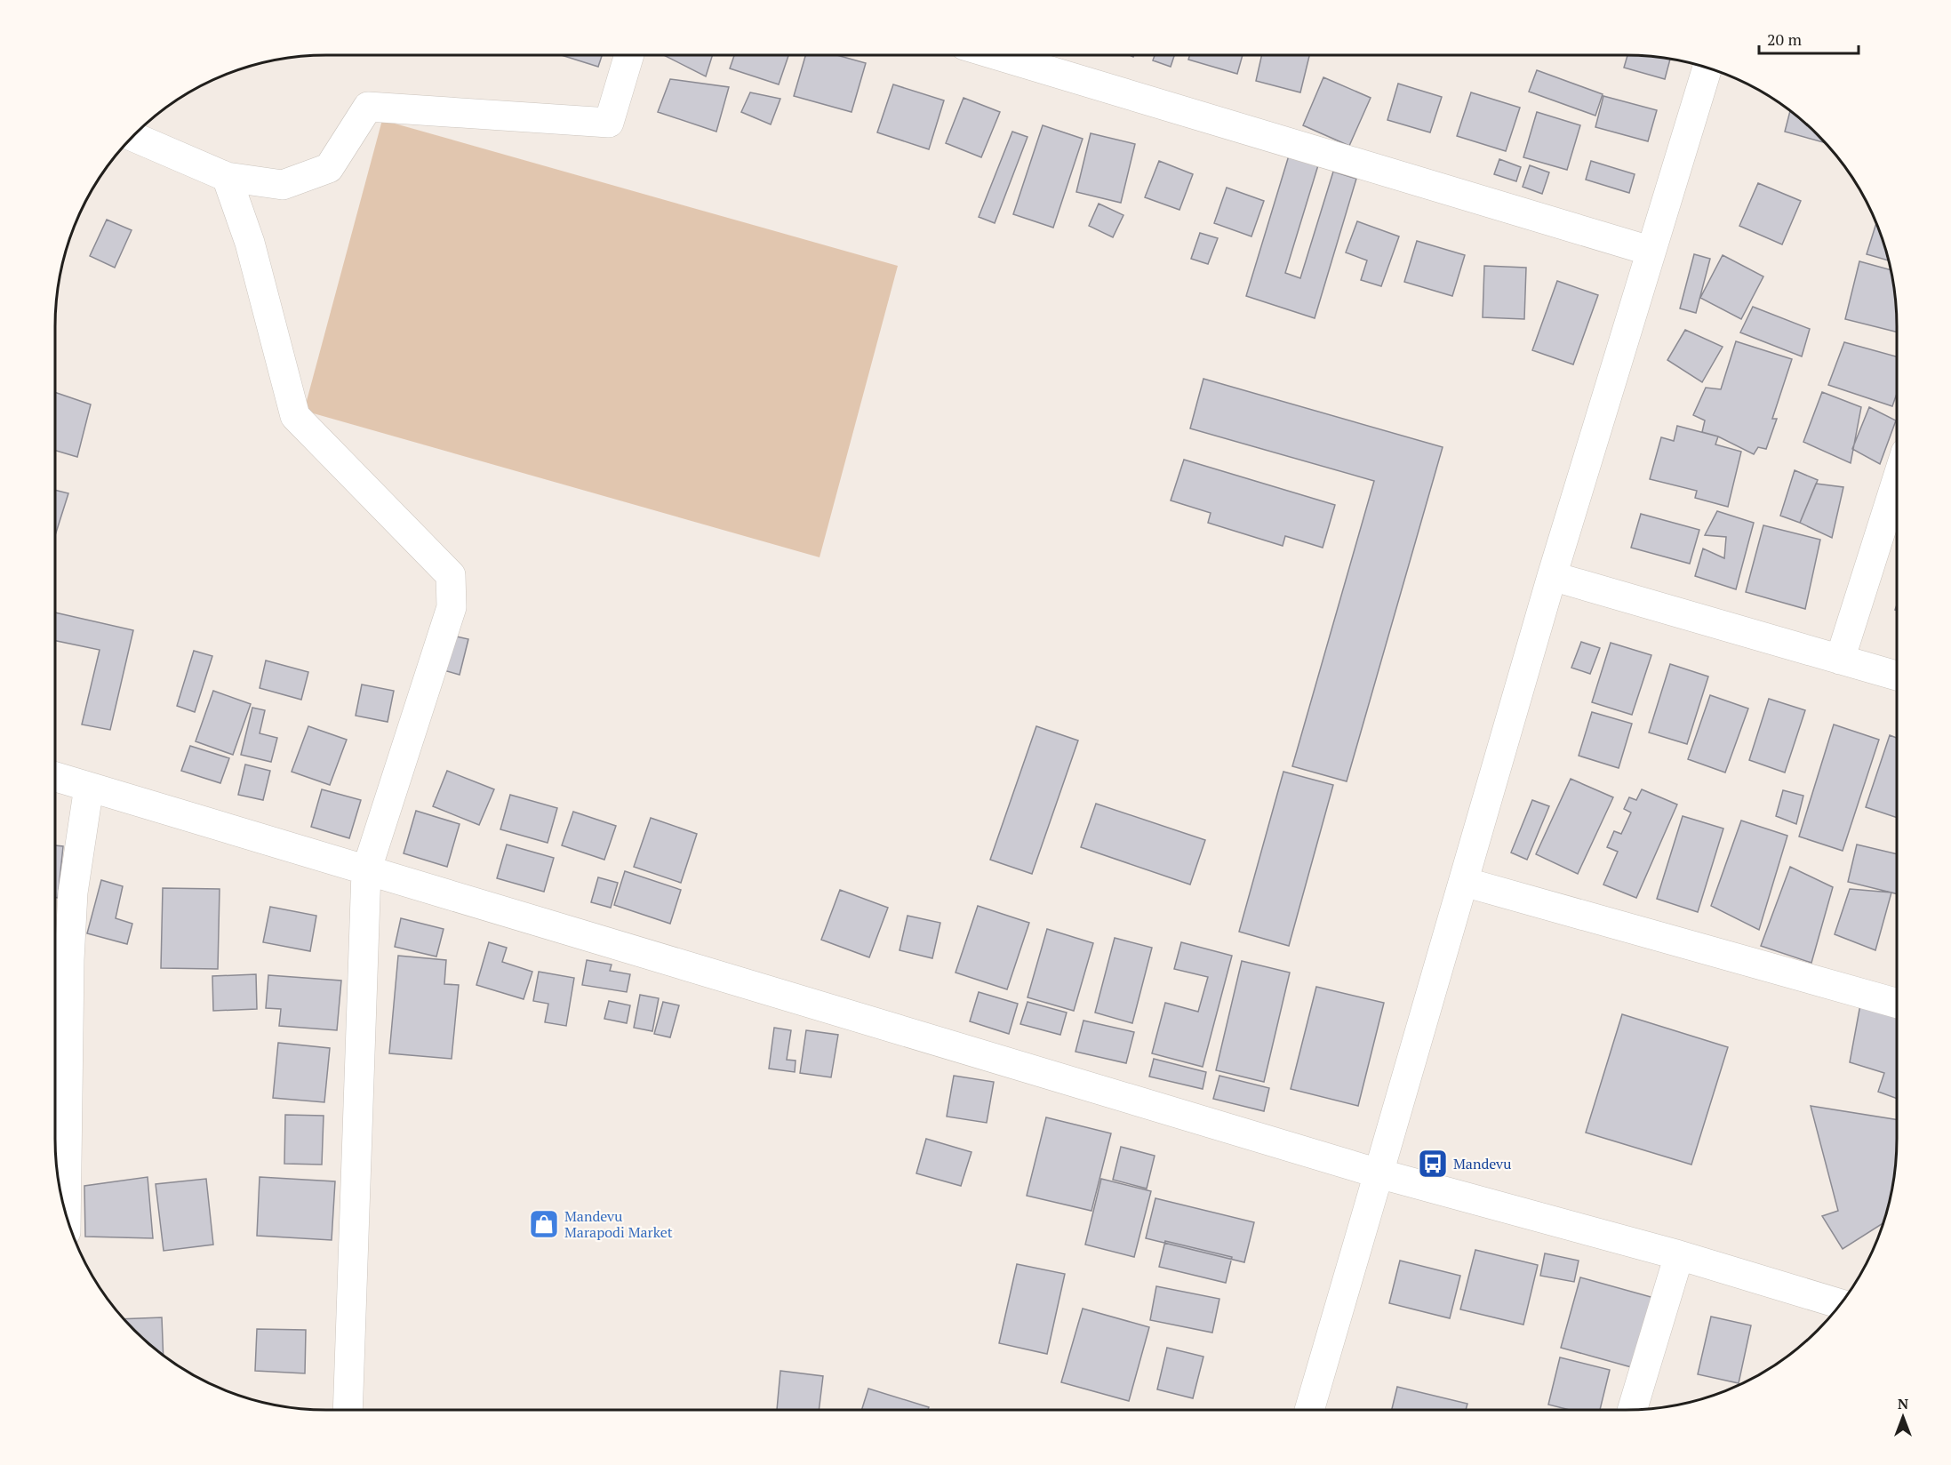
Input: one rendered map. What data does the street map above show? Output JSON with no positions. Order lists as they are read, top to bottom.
{
  "places": {
    "bus stop": ["Mandevu"],
    "shop": ["Mandevu Marapodi Market"]
  },
  "scale_bar": "20 m",
  "north": "top"
}
